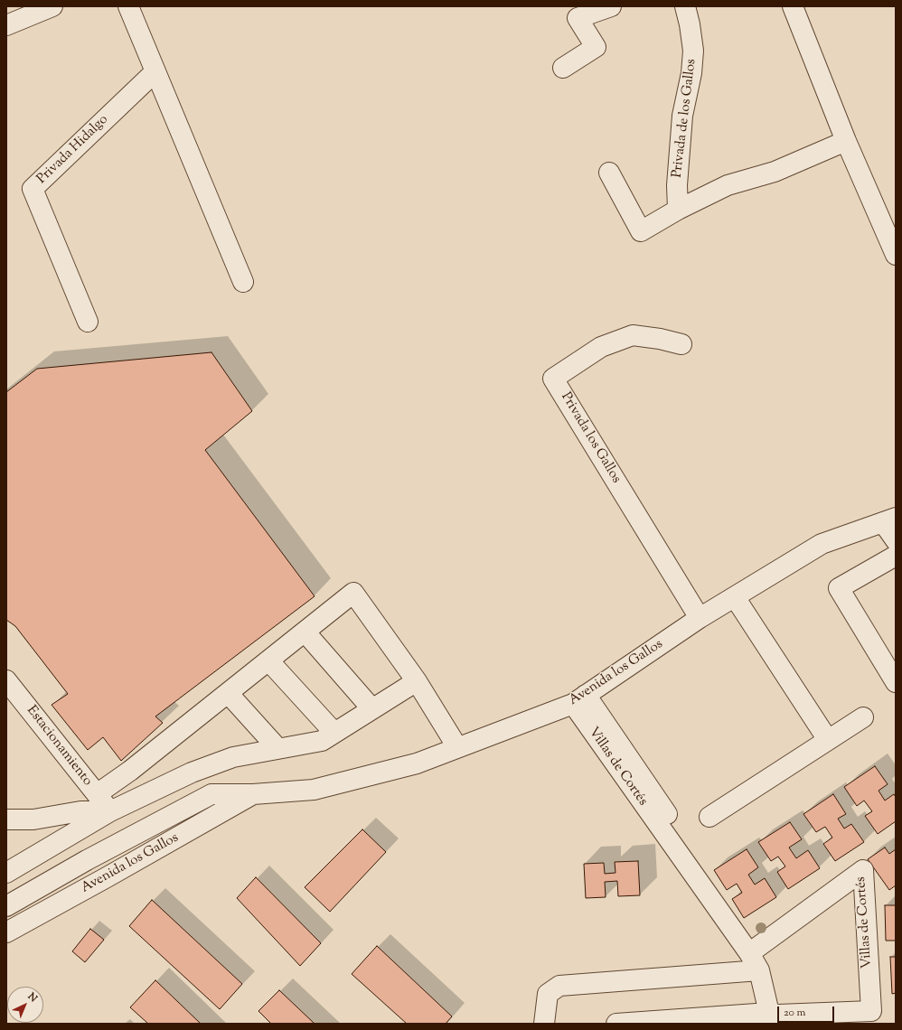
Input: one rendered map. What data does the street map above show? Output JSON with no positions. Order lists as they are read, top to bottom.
{
  "streets": {
    "street": [
      "Privada de los Gallos",
      "Privada Hidalgo",
      "Privada los Gallos",
      "Avenida los Gallos",
      "Estacionamiento",
      "Villas de Cortés"
    ]
  },
  "crossings": [
    ["Privada los Gallos", "Avenida los Gallos"],
    ["Avenida los Gallos", "Villas de Cortés"]
  ],
  "scale_bar": "20 m",
  "north": "top right"
}
